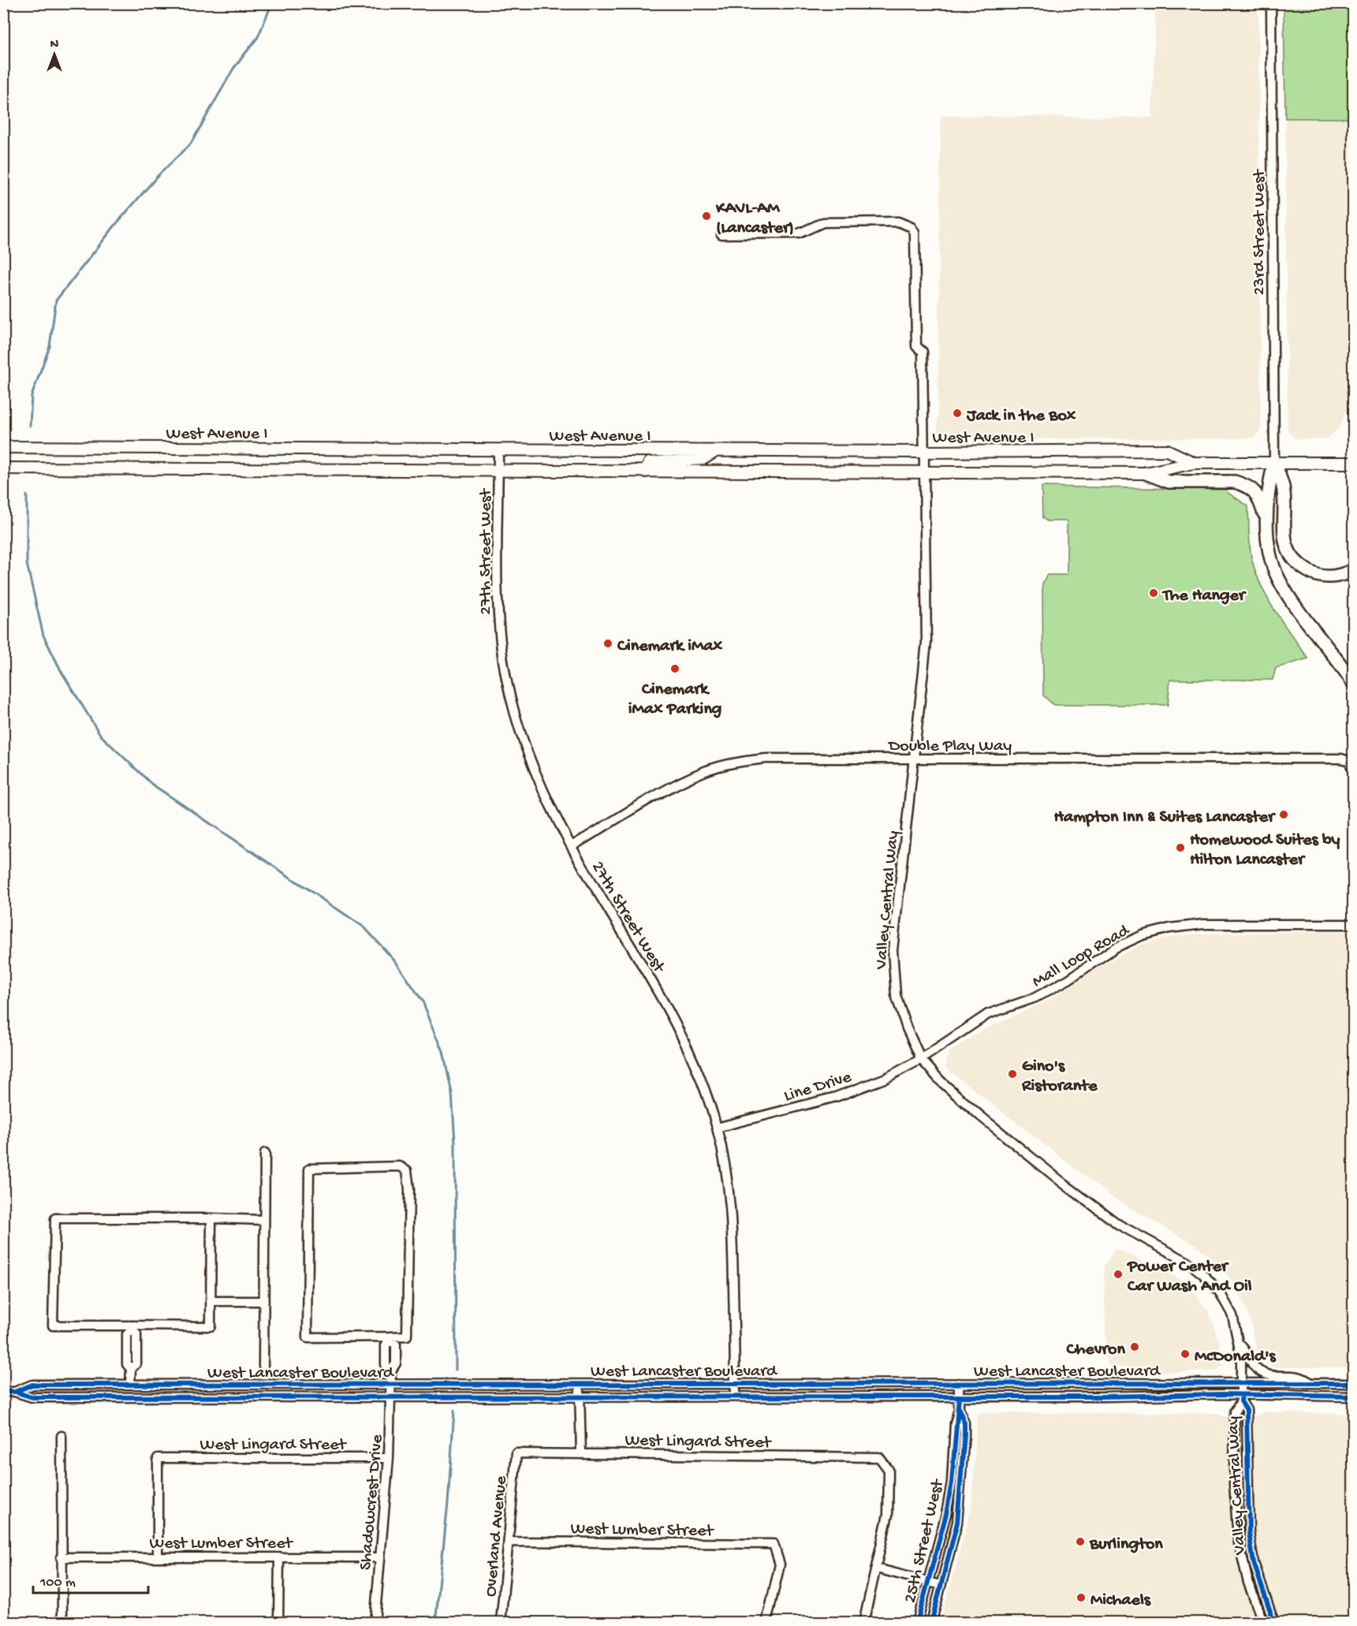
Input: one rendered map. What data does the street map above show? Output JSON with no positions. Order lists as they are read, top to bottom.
{
  "streets": {
    "main road": ["West Avenue I"],
    "street": [
      "23rd Street West",
      "27th Street West",
      "Double Play Way",
      "Valley Central Way",
      "Mall Loop Road",
      "Line Drive",
      "West Lancaster Boulevard",
      "West Lingard Street",
      "Shadowcrest Drive",
      "West Lumber Street",
      "Overland Avenue",
      "25th Street West"
    ]
  },
  "crossings": [
    ["23rd Street West", "West Avenue I"],
    ["West Avenue I", "27th Street West"],
    ["West Avenue I", "Valley Central Way"],
    ["27th Street West", "Double Play Way"],
    ["27th Street West", "Line Drive"],
    ["27th Street West", "West Lancaster Boulevard"],
    ["Double Play Way", "Valley Central Way"],
    ["Valley Central Way", "Mall Loop Road"],
    ["Valley Central Way", "Line Drive"],
    ["Valley Central Way", "West Lancaster Boulevard"],
    ["Mall Loop Road", "Line Drive"],
    ["West Lancaster Boulevard", "Shadowcrest Drive"],
    ["West Lancaster Boulevard", "25th Street West"],
    ["West Lingard Street", "Shadowcrest Drive"],
    ["West Lingard Street", "West Lumber Street"],
    ["West Lingard Street", "Overland Avenue"],
    ["Shadowcrest Drive", "West Lumber Street"],
    ["West Lumber Street", "Overland Avenue"]
  ],
  "places": [
    "KAVL-AM (Lancaster)",
    "Jack in the Box",
    "The Hanger",
    "Cinemark iMax",
    "Cinemark iMax Parking",
    "Hampton Inn & Suites Lancaster",
    "Homewood Suites by Hilton Lancaster",
    "Gino's Ristorante",
    "Power Center Car Wash And Oil",
    "Chevron",
    "McDonald's",
    "Burlington",
    "Michaels"
  ],
  "scale_bar": "100 m",
  "north": "top"
}
